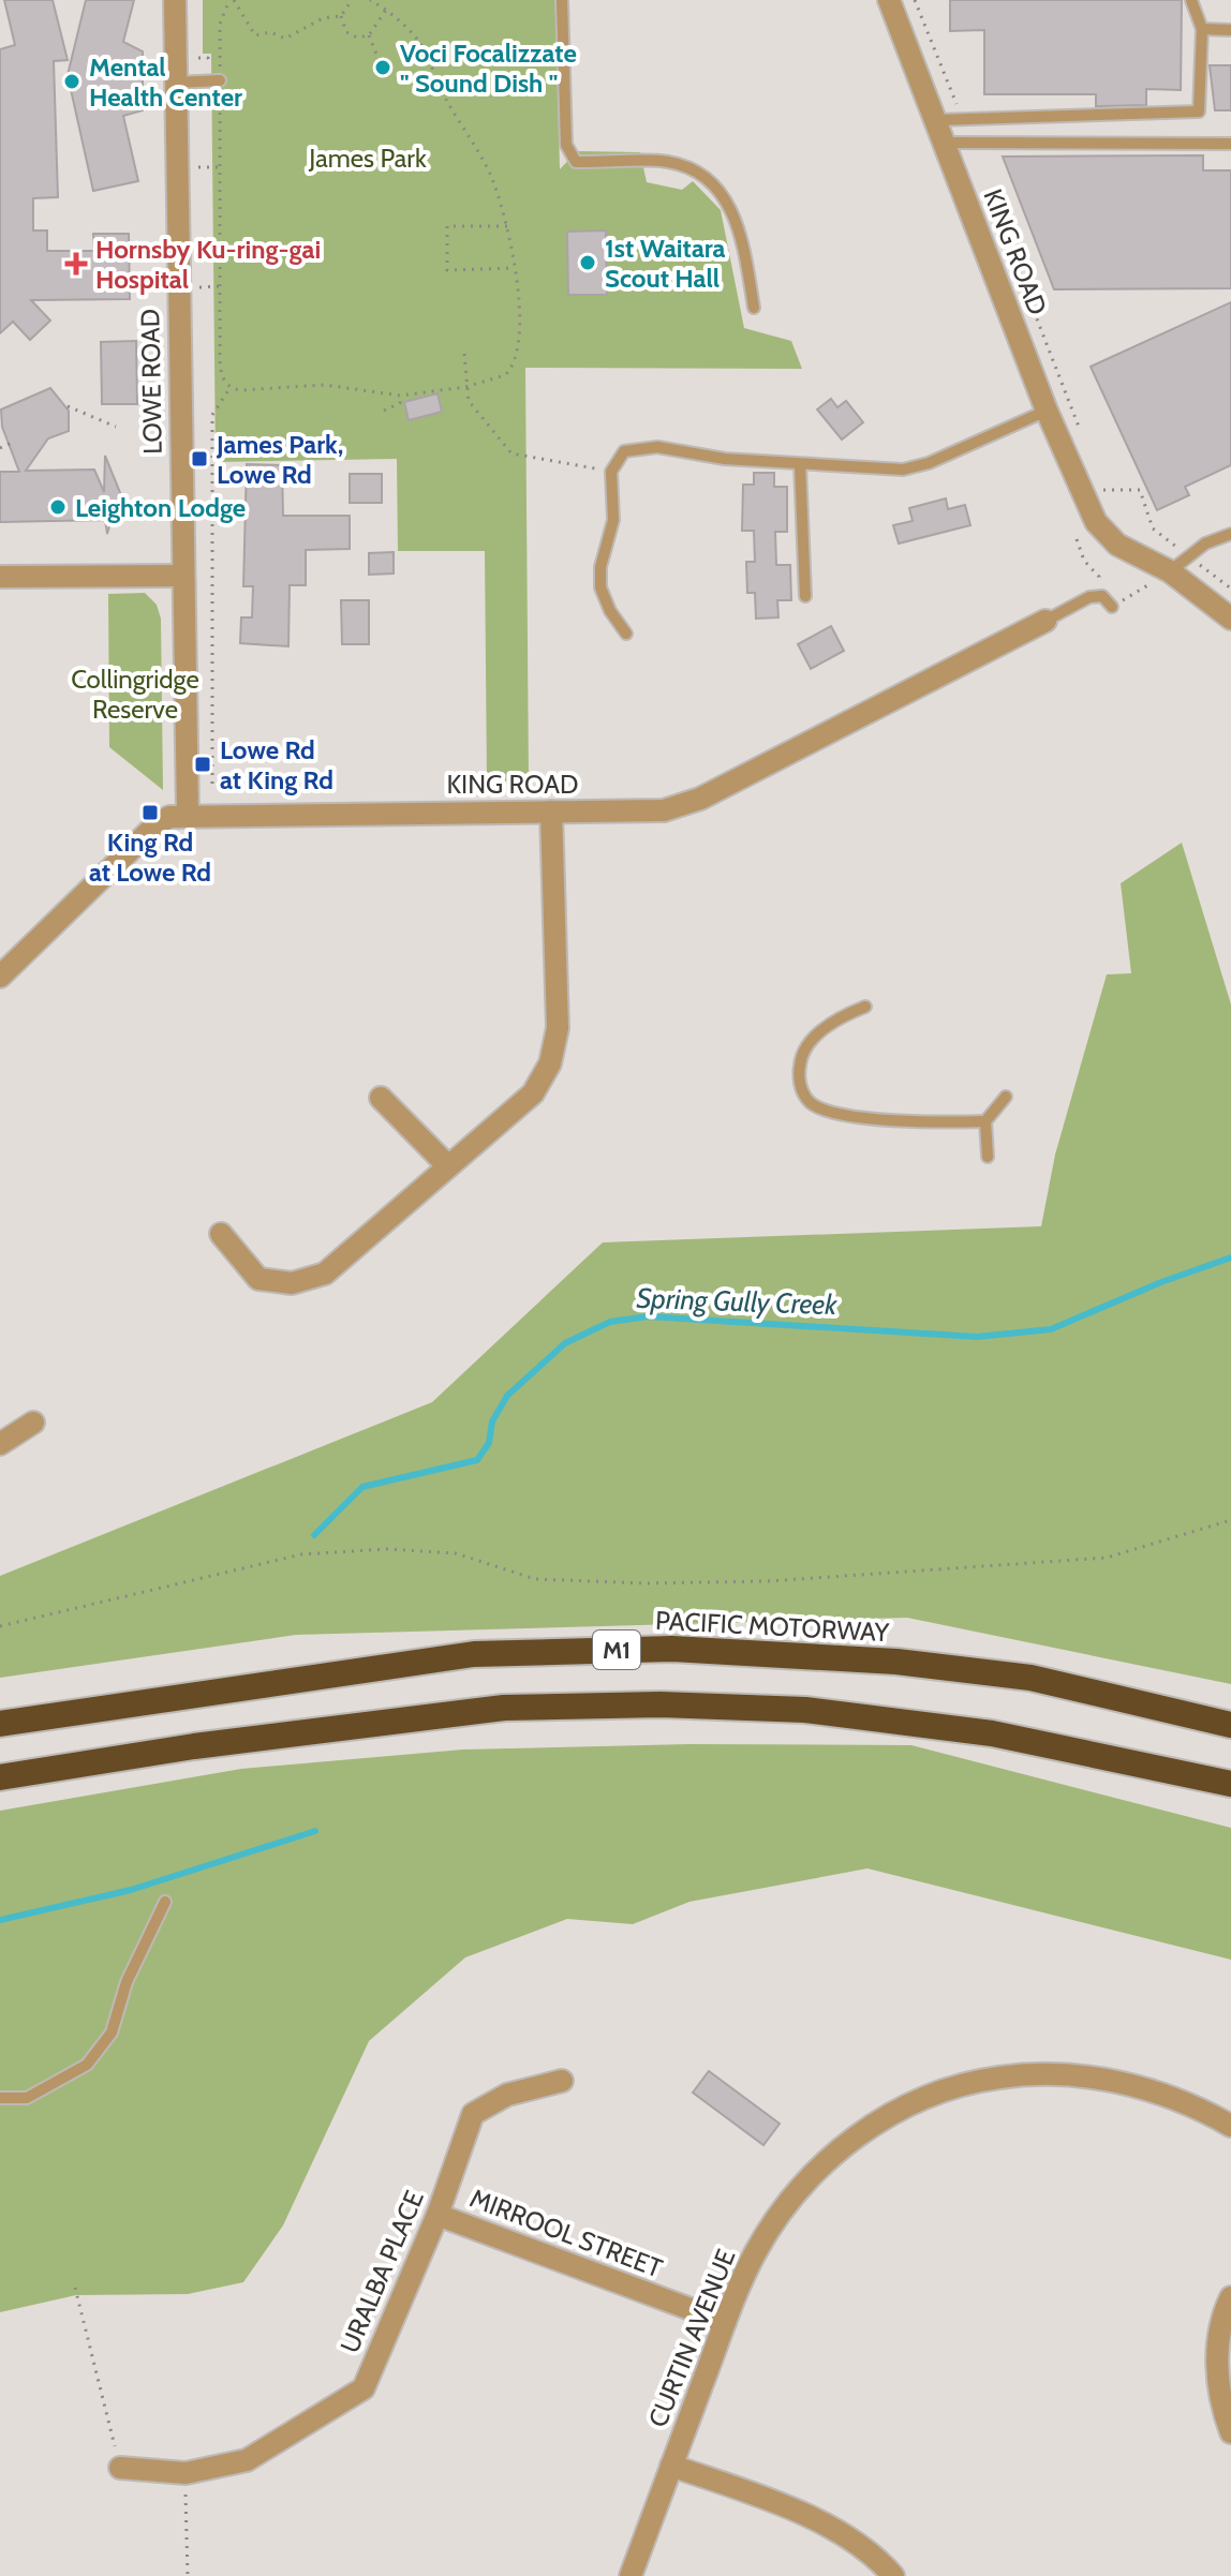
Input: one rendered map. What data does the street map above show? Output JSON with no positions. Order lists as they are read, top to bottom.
{
  "streets": {
    "highway": ["PACIFIC MOTORWAY", "M1"],
    "street": [
      "KING ROAD",
      "LOWE ROAD",
      "MIRROOL STREET",
      "URALBA PLACE",
      "CURTIN AVENUE"
    ]
  },
  "crossings": [
    ["KING ROAD", "LOWE ROAD"],
    ["MIRROOL STREET", "URALBA PLACE"],
    ["MIRROOL STREET", "CURTIN AVENUE"]
  ],
  "water": ["Spring Gully Creek"],
  "parks": ["James Park", "Collingridge Reserve"],
  "places": {
    "other": [
      "Voci Focalizzate \" Sound Dish \"",
      "Mental Health Center",
      "1st Waitara Scout Hall",
      "Leighton Lodge"
    ],
    "health": ["Hornsby Ku-ring-gai Hospital"],
    "transit": ["James Park, Lowe Rd", "Lowe Rd at King Rd", "King Rd at Lowe Rd"]
  }
}
